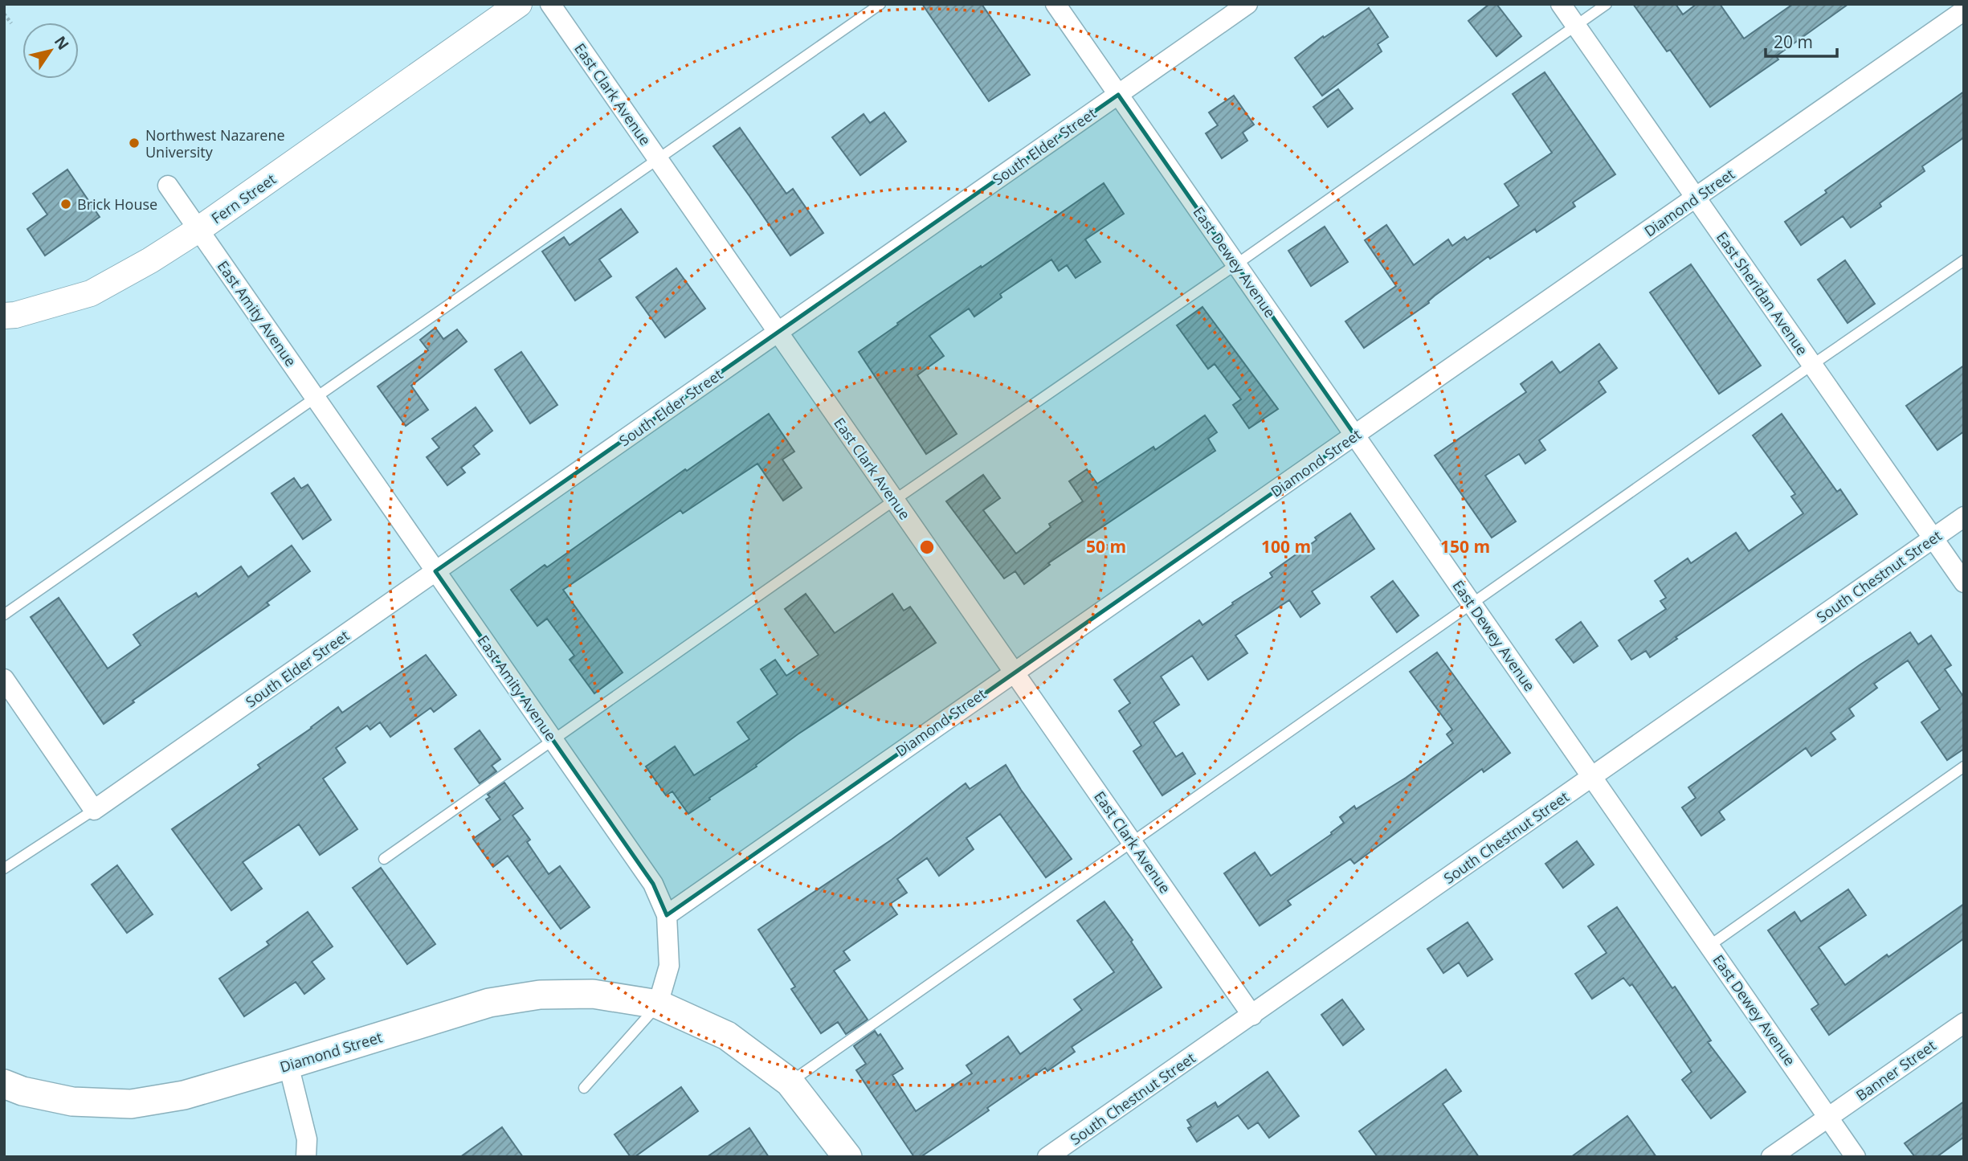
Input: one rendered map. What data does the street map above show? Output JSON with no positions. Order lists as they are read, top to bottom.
{
  "streets": {
    "main road": ["Diamond Street"],
    "street": [
      "East Clark Avenue",
      "South Elder Street",
      "Fern Street",
      "East Dewey Avenue",
      "East Sheridan Avenue",
      "East Amity Avenue",
      "South Chestnut Street",
      "Banner Street"
    ]
  },
  "crossings": [
    ["East Clark Avenue", "South Elder Street"],
    ["East Clark Avenue", "Diamond Street"],
    ["East Clark Avenue", "South Chestnut Street"],
    ["South Elder Street", "East Dewey Avenue"],
    ["South Elder Street", "East Amity Avenue"],
    ["Fern Street", "East Amity Avenue"],
    ["Diamond Street", "East Dewey Avenue"],
    ["Diamond Street", "East Sheridan Avenue"],
    ["Diamond Street", "East Amity Avenue"],
    ["East Dewey Avenue", "South Chestnut Street"],
    ["East Dewey Avenue", "Banner Street"],
    ["East Sheridan Avenue", "South Chestnut Street"]
  ],
  "places": ["Northwest Nazarene University", "Brick House"],
  "scale_bar": "20 m",
  "north": "top right",
  "rings": ["50 m", "100 m", "150 m"]
}
